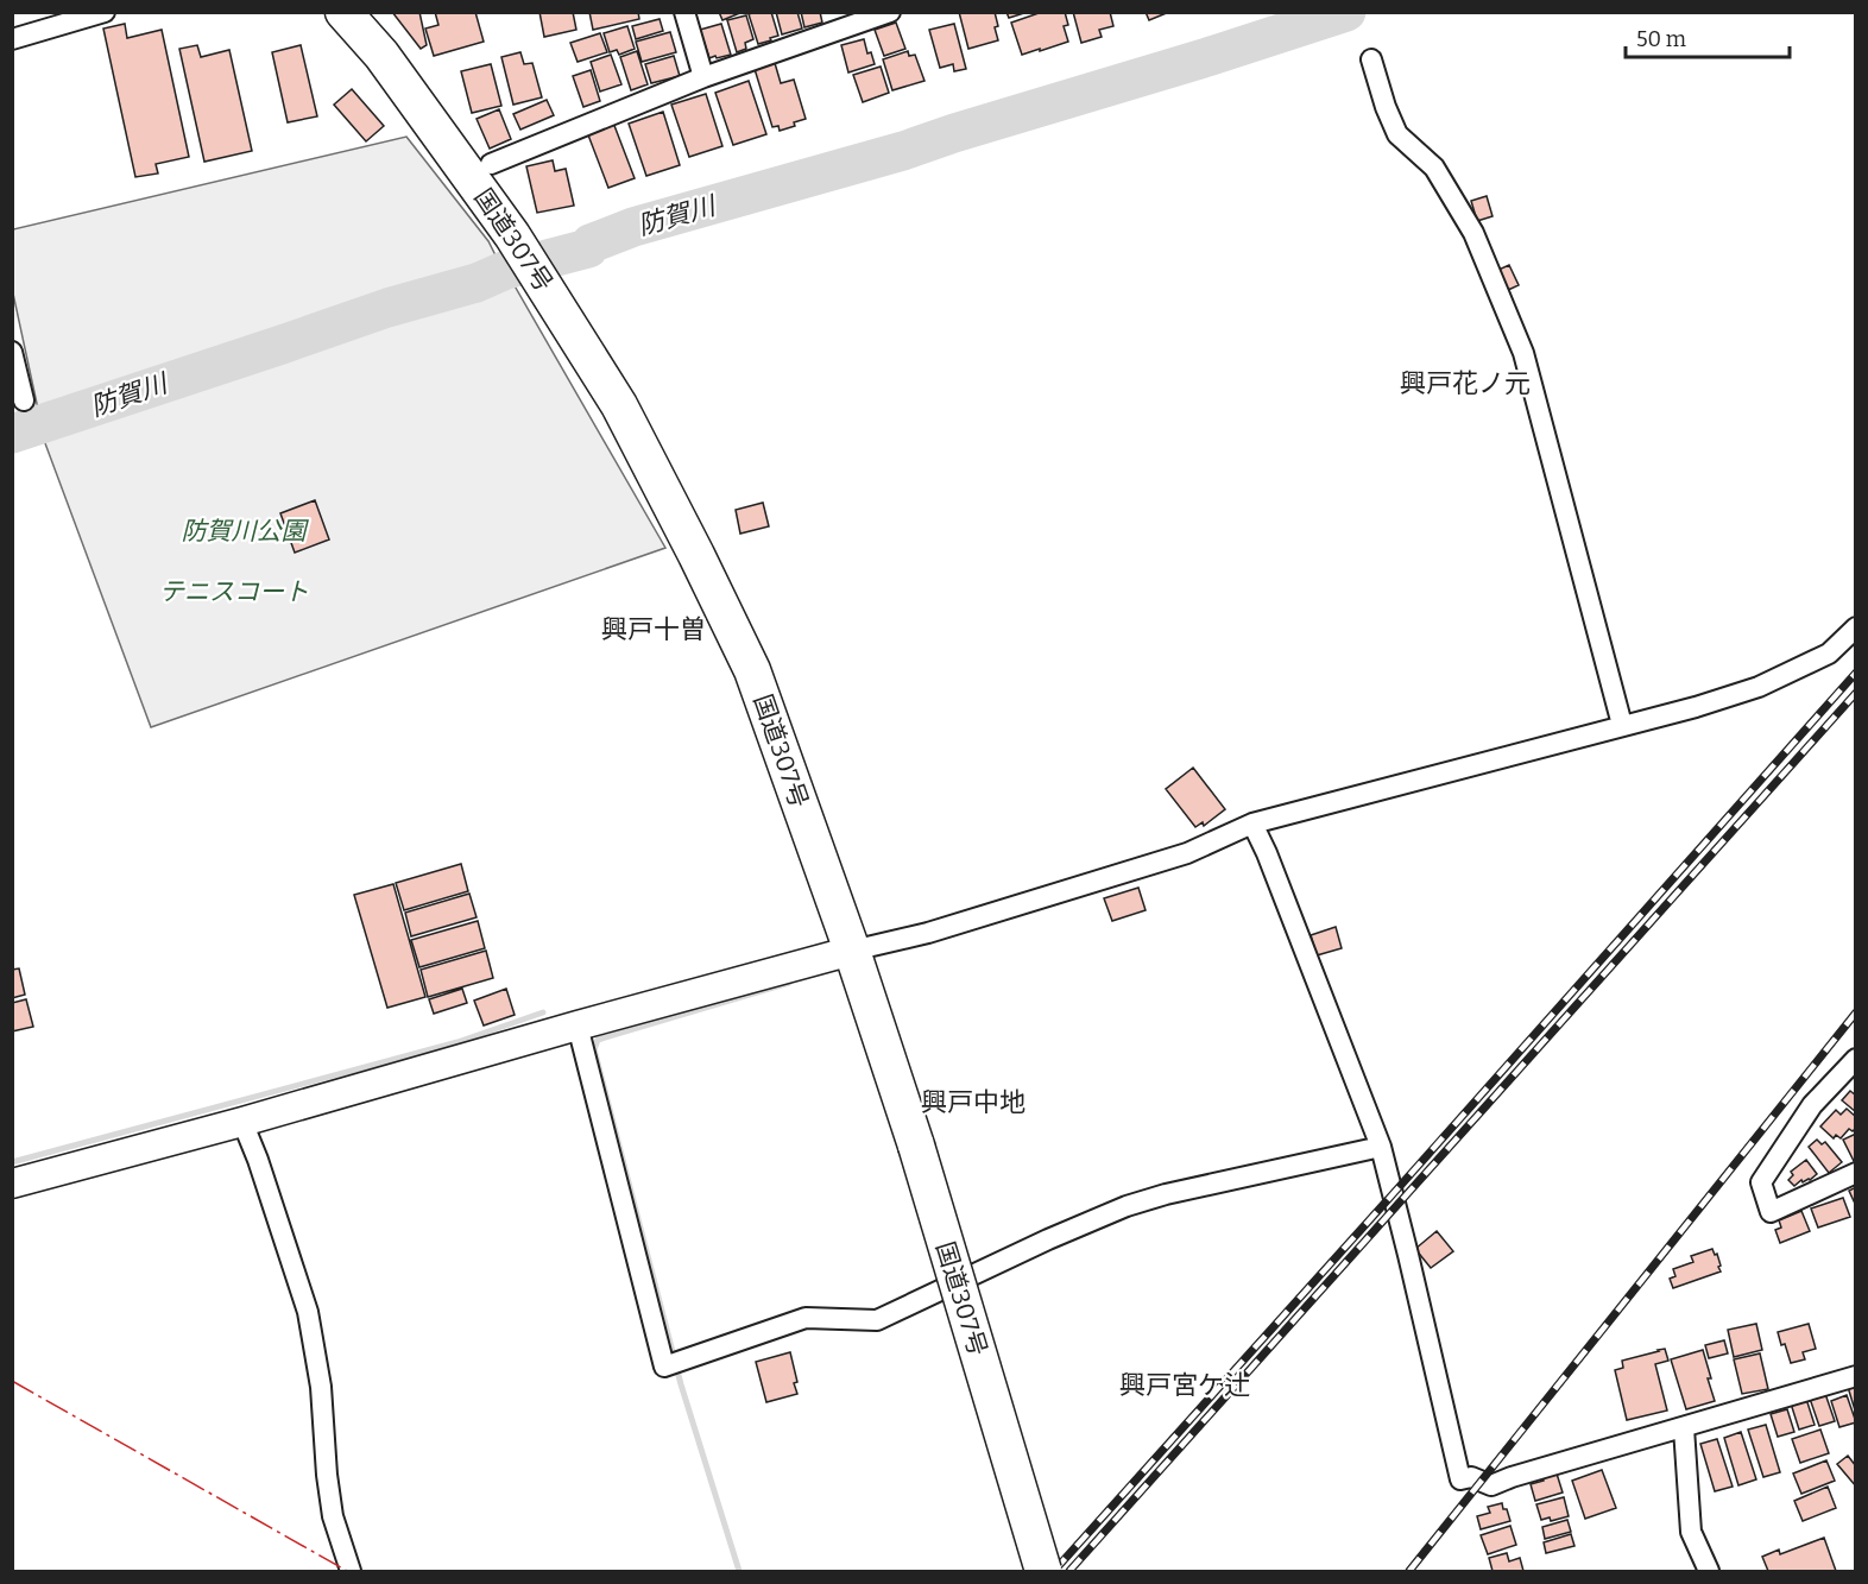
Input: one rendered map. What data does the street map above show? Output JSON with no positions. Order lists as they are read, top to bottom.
{
  "streets": {
    "highway": ["国道307号"]
  },
  "districts": [
    "興戸花ノ元",
    "興戸十曽",
    "興戸中地",
    "興戸宮ケ辻"
  ],
  "water": ["防賀川"],
  "parks": ["防賀川公園", "テニスコート"],
  "scale_bar": "50 m"
}
